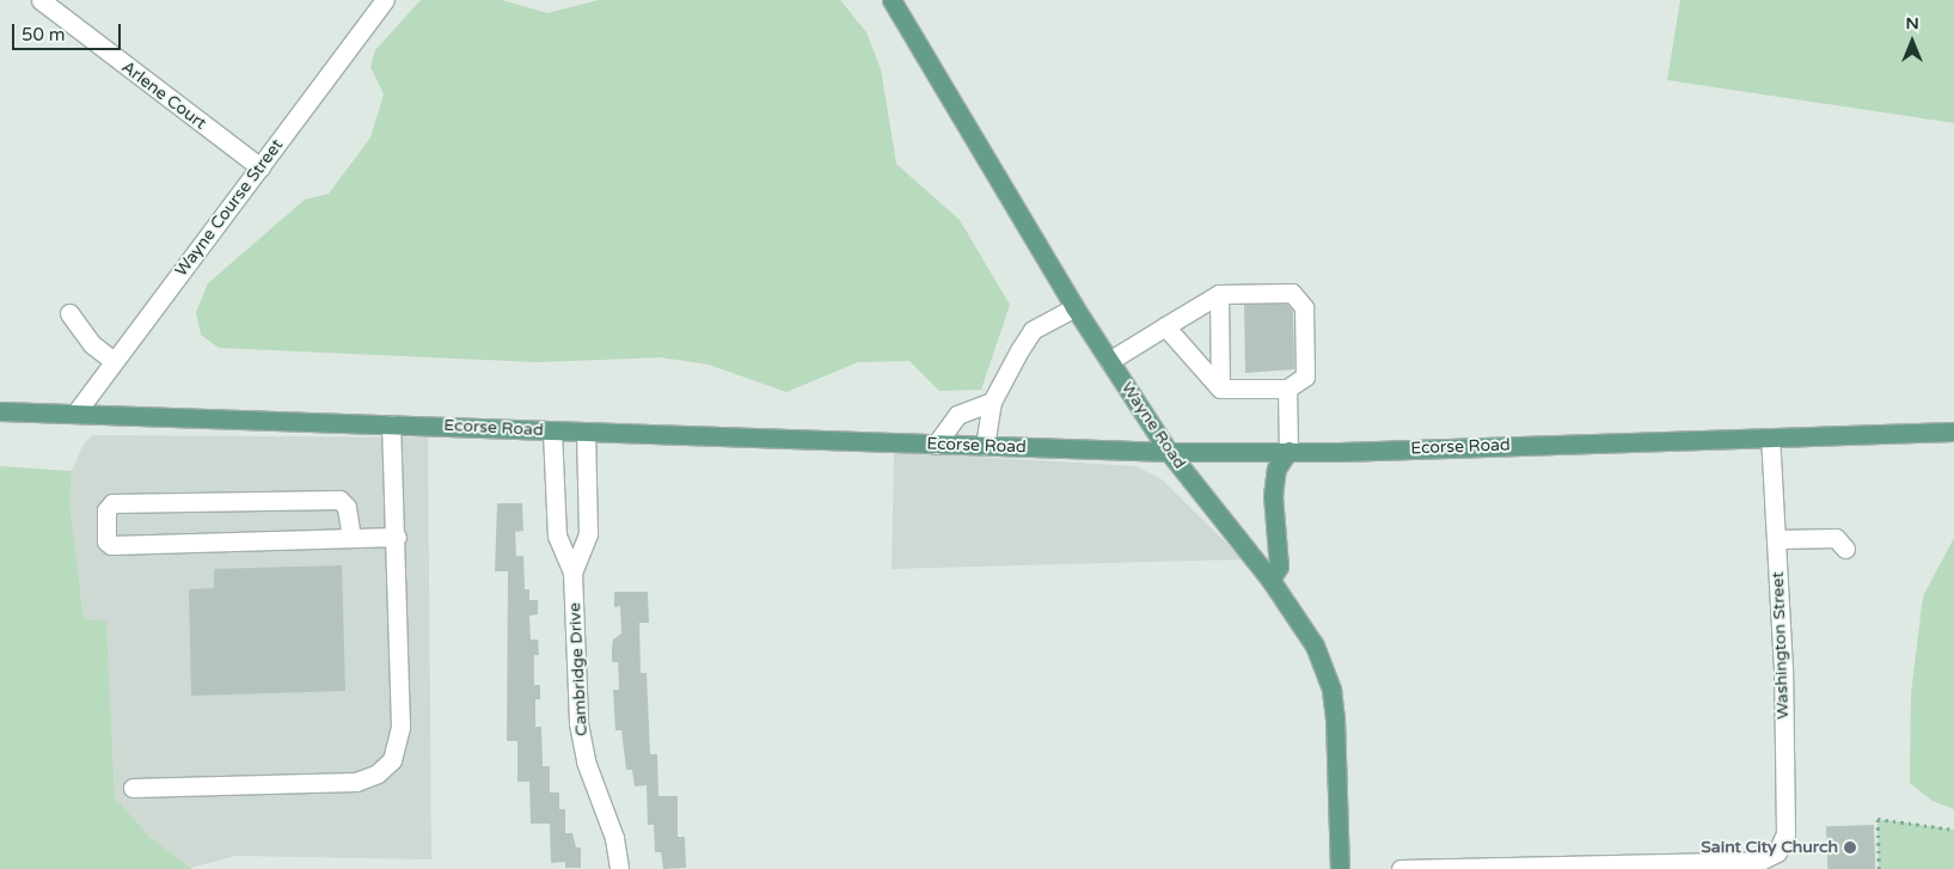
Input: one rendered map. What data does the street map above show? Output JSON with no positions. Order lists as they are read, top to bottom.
{
  "streets": {
    "main road": ["Wayne Road", "Ecorse Road"],
    "street": [
      "Arlene Court",
      "Wayne Course Street",
      "Washington Street",
      "Cambridge Drive"
    ]
  },
  "crossings": [
    ["Arlene Court", "Wayne Course Street"],
    ["Wayne Course Street", "Ecorse Road"],
    ["Wayne Road", "Ecorse Road"],
    ["Ecorse Road", "Washington Street"],
    ["Ecorse Road", "Cambridge Drive"]
  ],
  "places": ["Saint City Church"],
  "scale_bar": "50 m",
  "north": "top"
}
